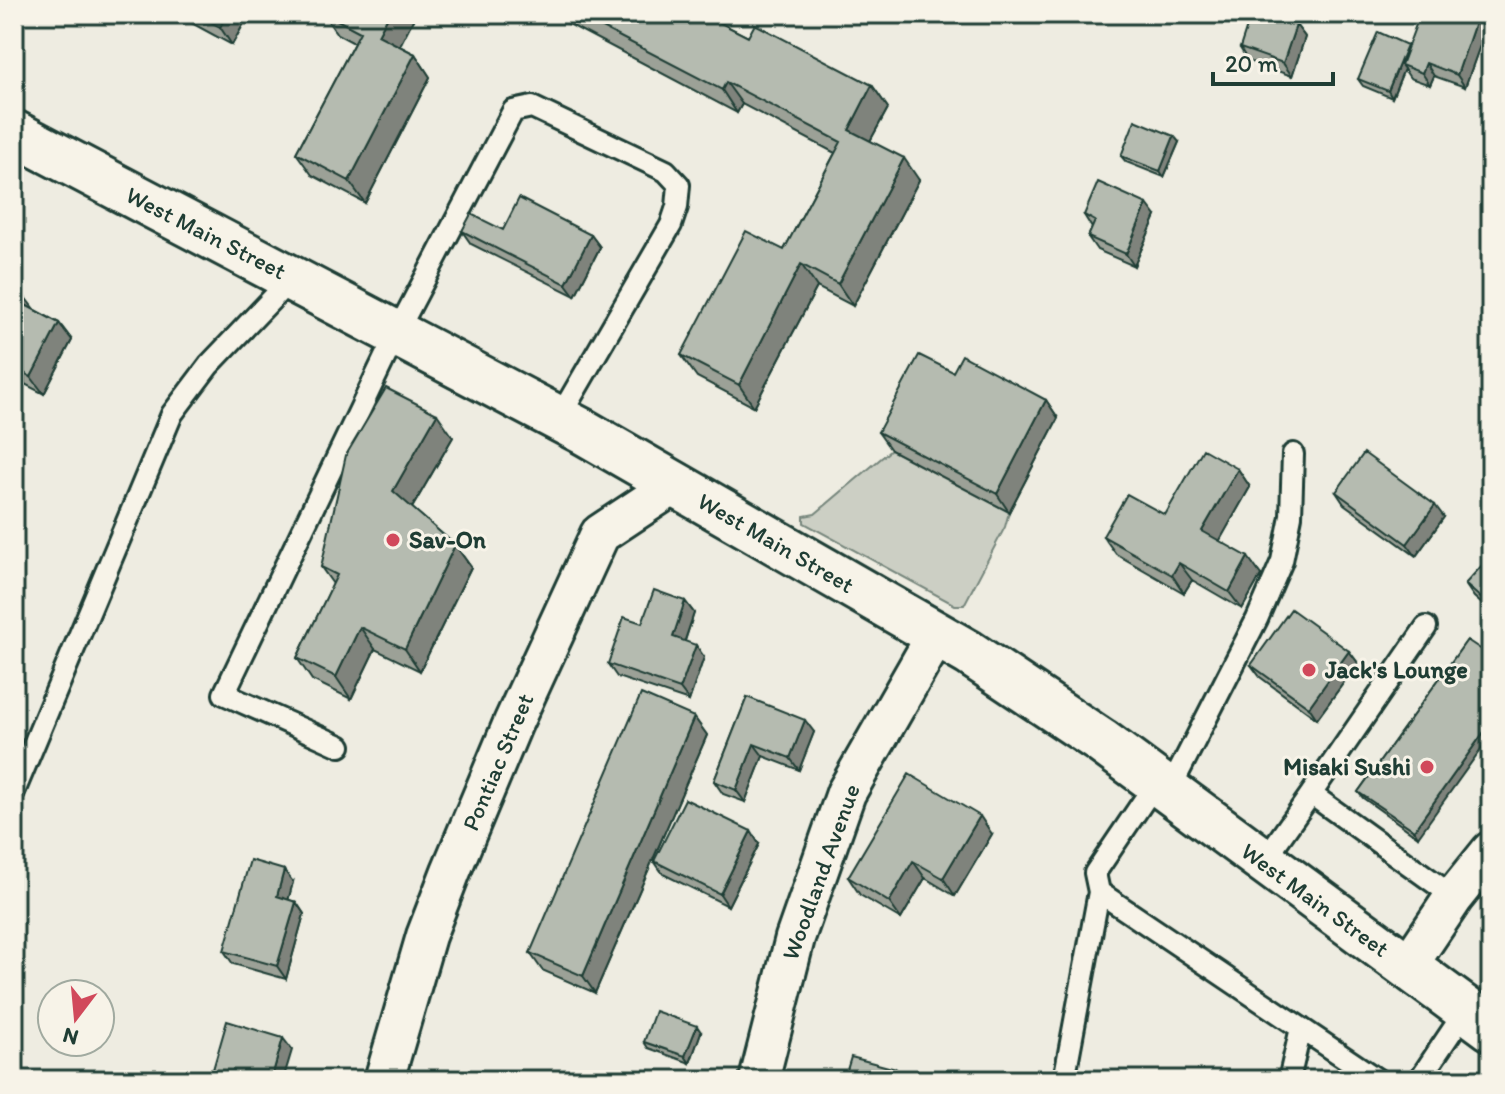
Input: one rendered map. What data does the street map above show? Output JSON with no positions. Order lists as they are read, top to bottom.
{
  "streets": {
    "main road": ["West Main Street"],
    "street": ["Pontiac Street", "Woodland Avenue"]
  },
  "crossings": [
    ["West Main Street", "Pontiac Street"],
    ["West Main Street", "Woodland Avenue"]
  ],
  "places": ["Sav-On", "Jack's Lounge", "Misaki Sushi"],
  "scale_bar": "20 m",
  "north": "bottom"
}
